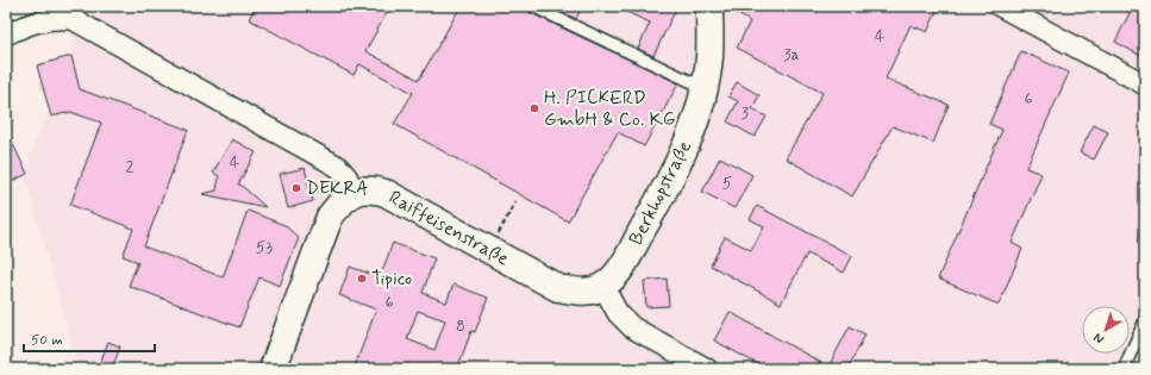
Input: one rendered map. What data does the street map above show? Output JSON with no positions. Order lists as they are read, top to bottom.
{
  "streets": {
    "main road": ["Berkhopstraße", "Raiffeisenstraße"]
  },
  "crossings": [
    ["Berkhopstraße", "Raiffeisenstraße"]
  ],
  "places": ["H. PICKERD GmbH & Co. KG", "DEKRA", "Tipico"],
  "house_numbers": [
    "4",
    "3a",
    "6",
    "3",
    "4",
    "2",
    "5",
    "53",
    "6",
    "8"
  ],
  "scale_bar": "50 m",
  "north": "bottom left"
}
